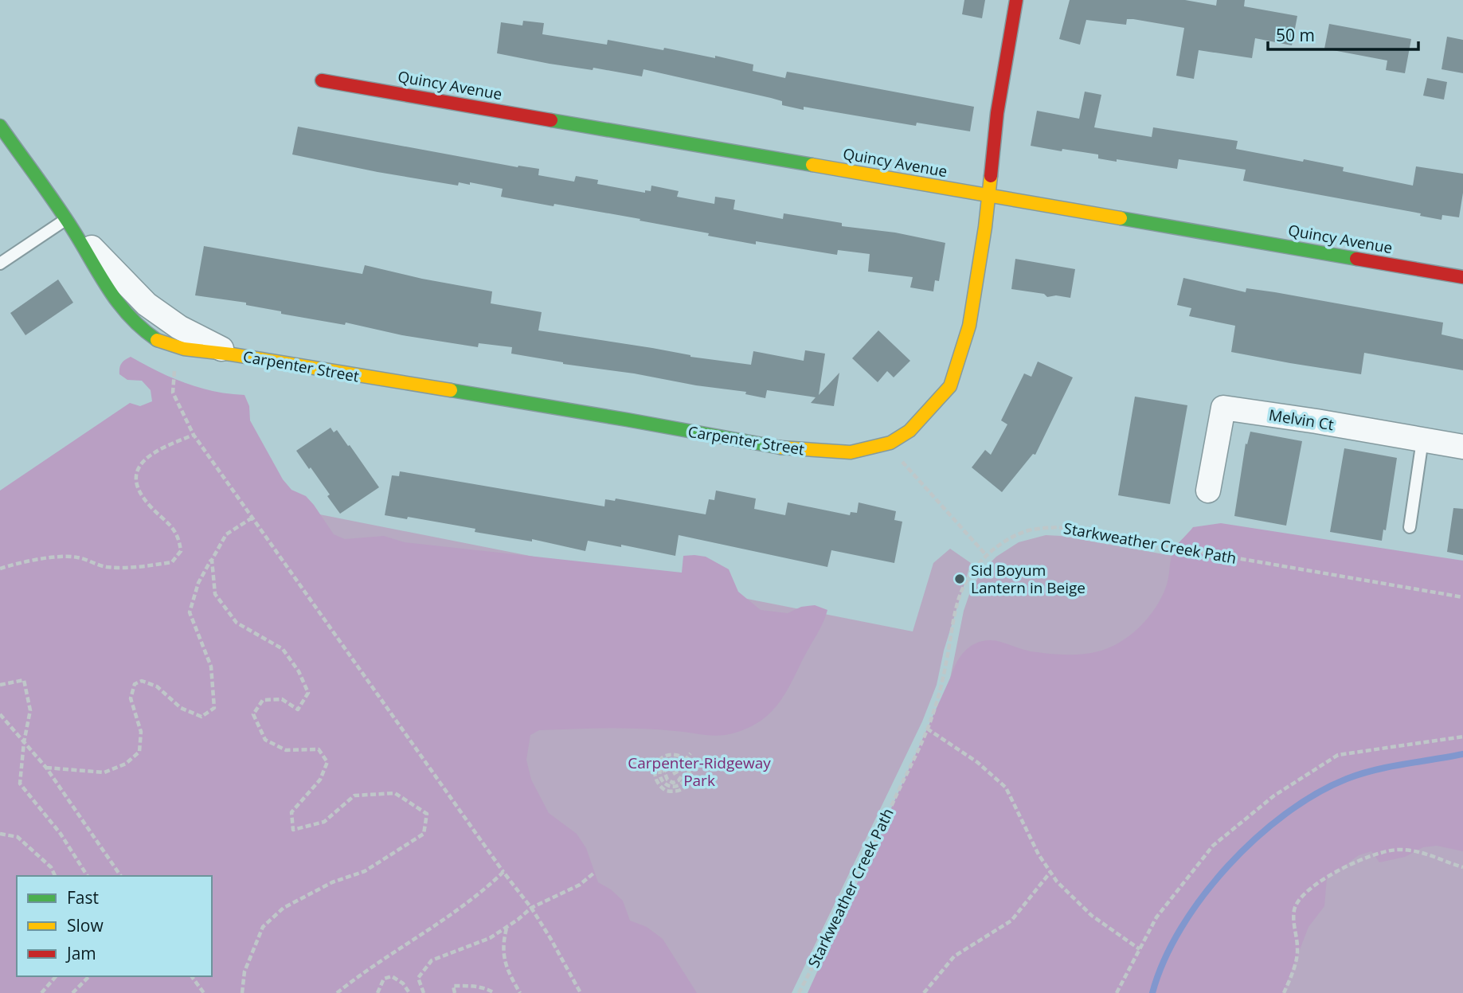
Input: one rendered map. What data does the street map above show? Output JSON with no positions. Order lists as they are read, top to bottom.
{
  "streets": {
    "street": ["Quincy Avenue", "Carpenter Street", "Melvin Ct"],
    "path": ["Starkweather Creek Path"]
  },
  "crossings": [
    ["Quincy Avenue", "Carpenter Street"]
  ],
  "parks": ["Carpenter-Ridgeway Park"],
  "places": ["Sid Boyum Lantern in Beige"],
  "legend": ["Fast", "Slow", "Jam"],
  "scale_bar": "50 m"
}
